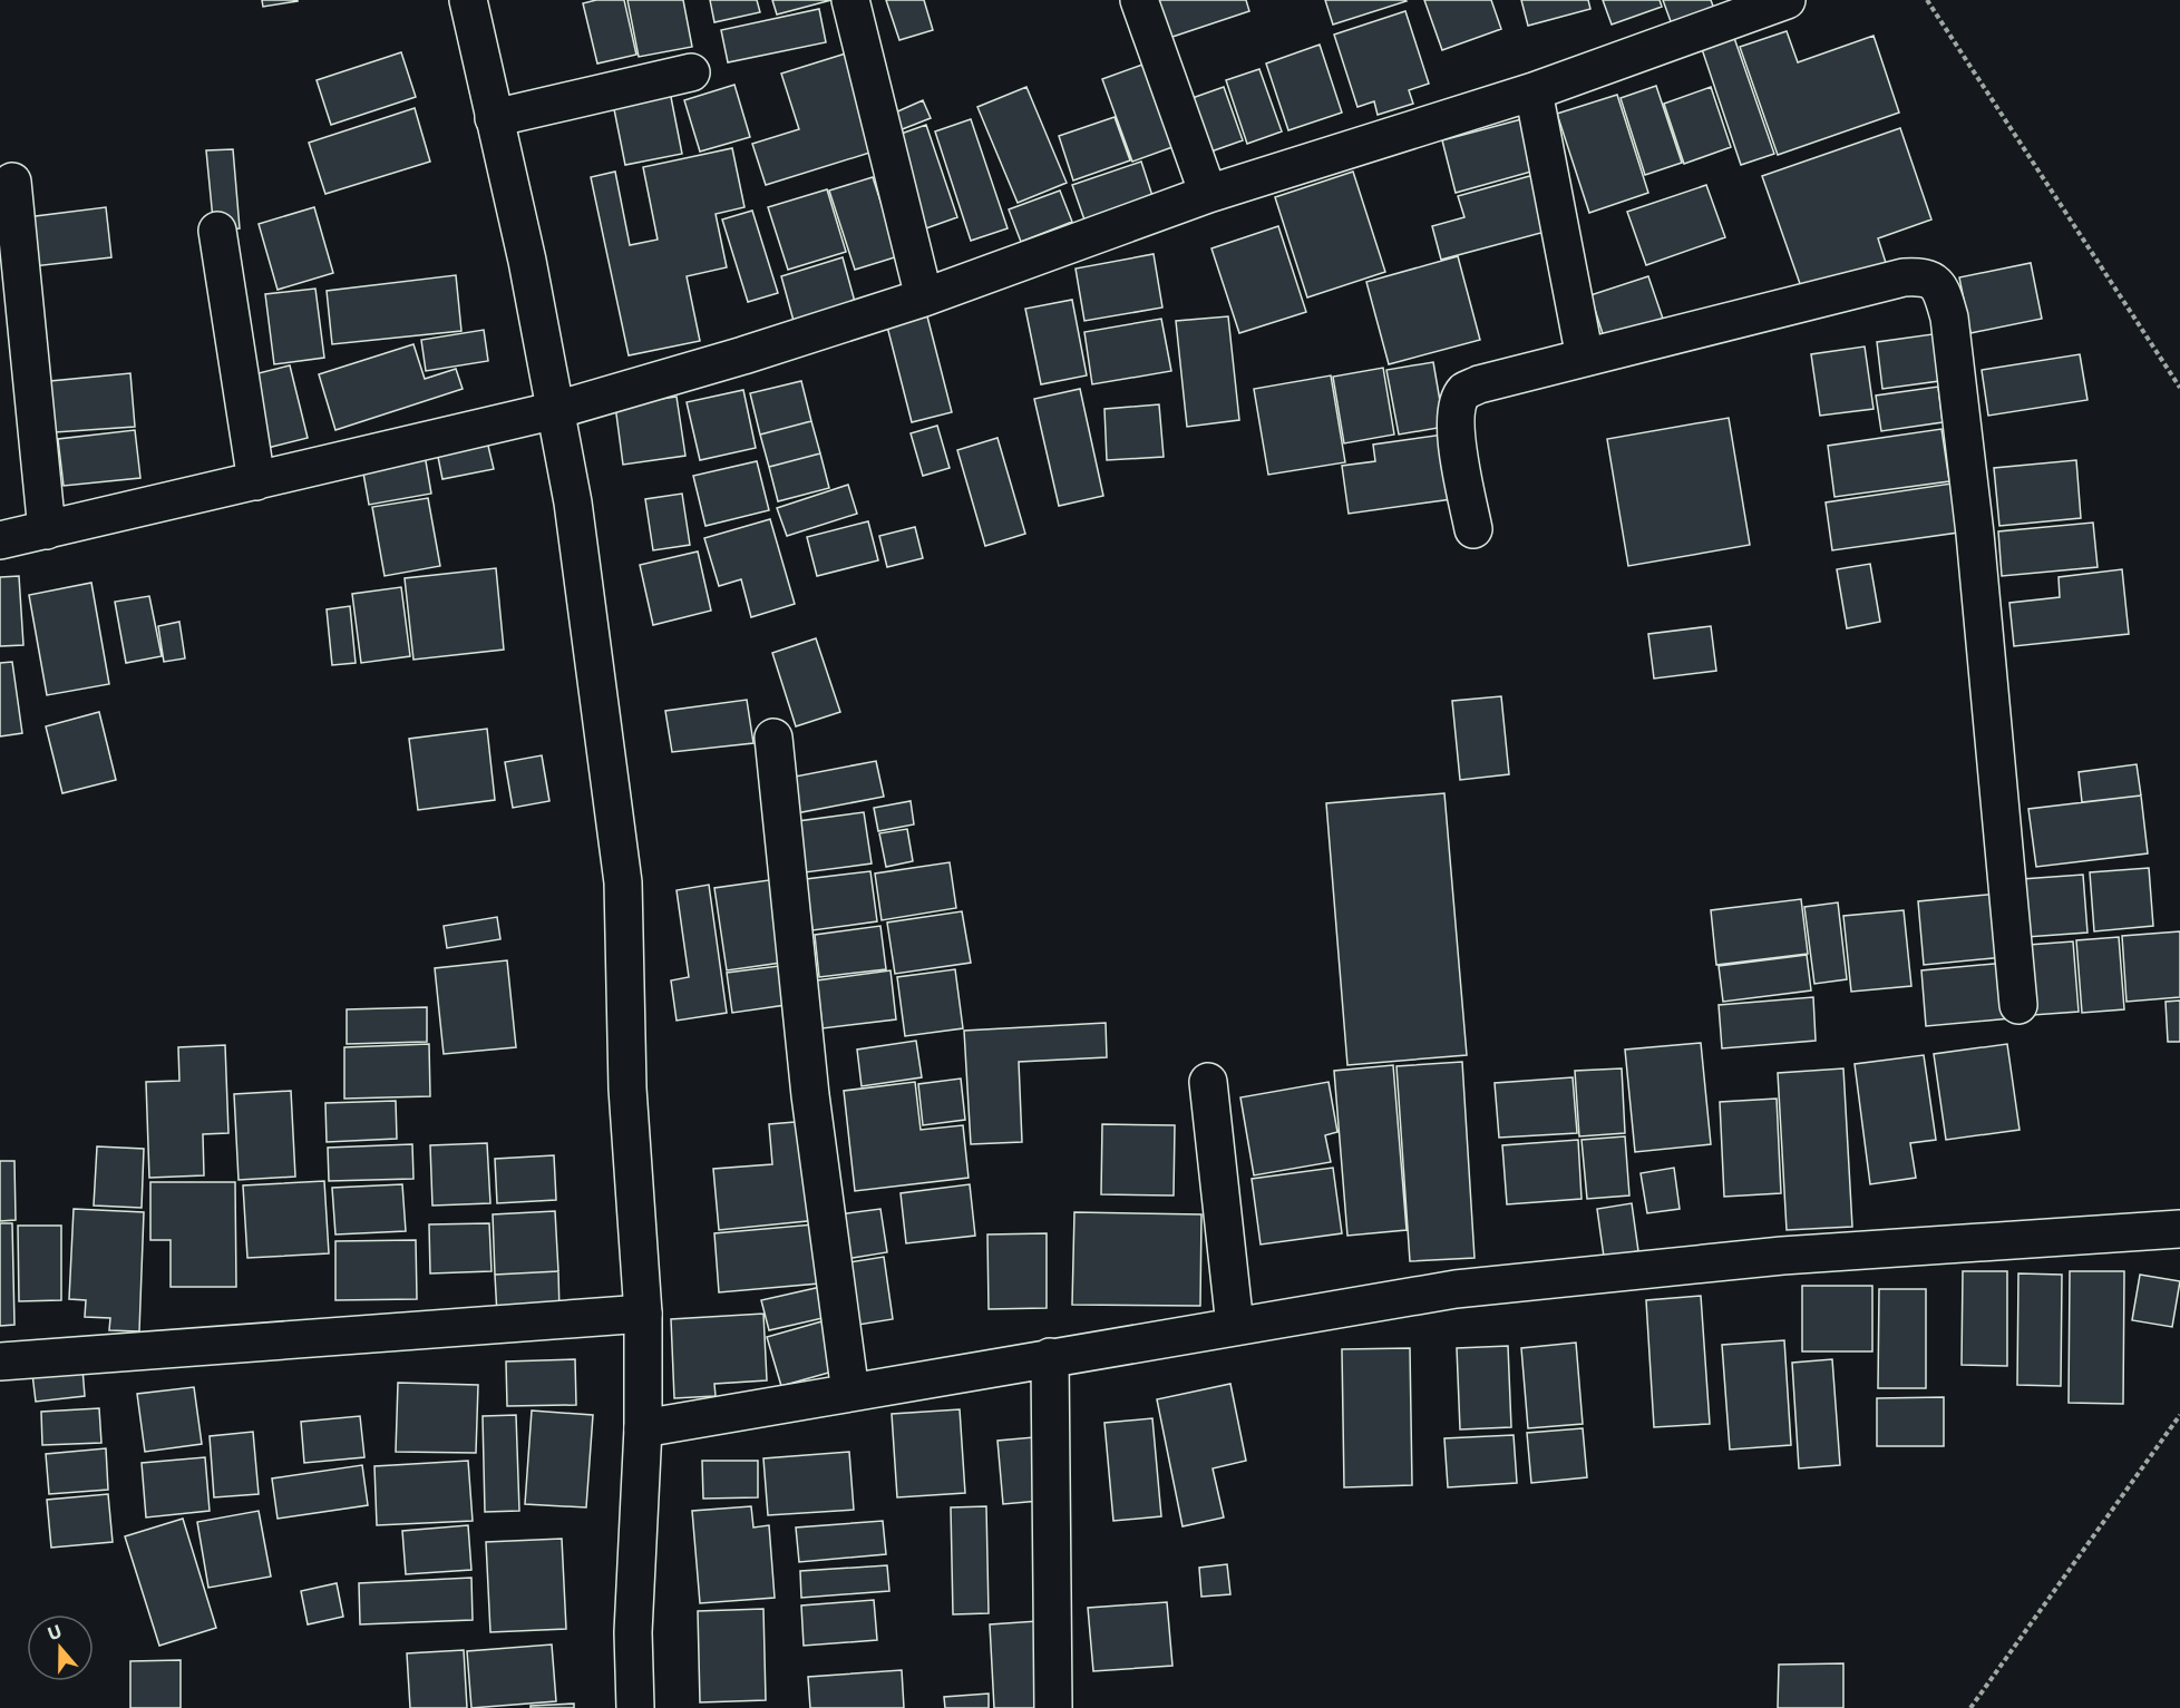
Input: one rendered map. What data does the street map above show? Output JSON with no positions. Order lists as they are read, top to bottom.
{
  "north": "top"
}
